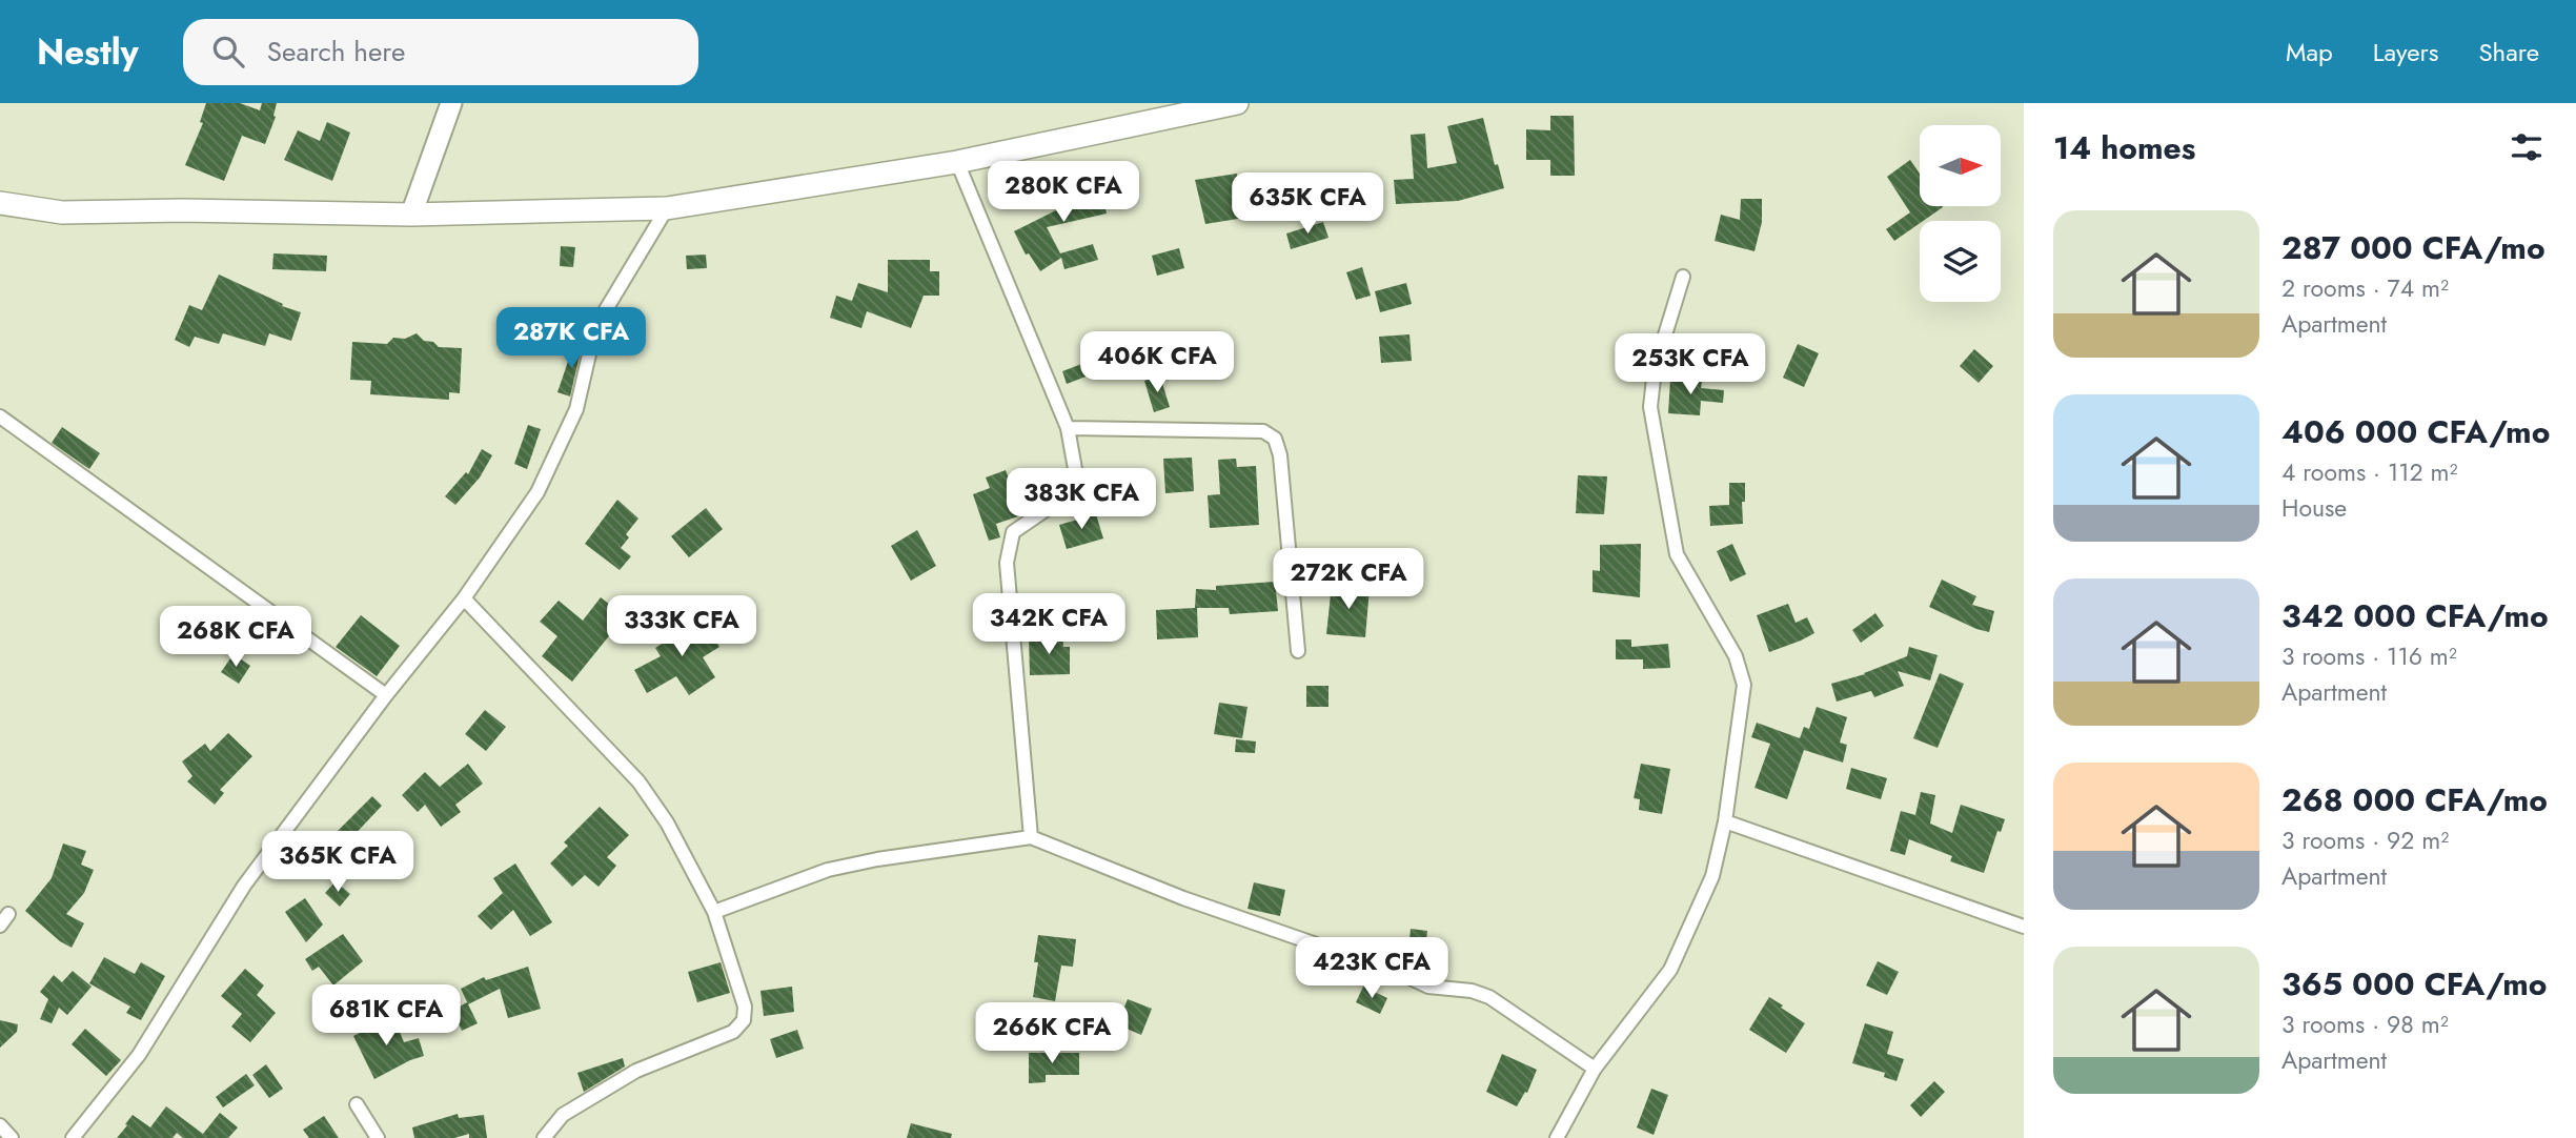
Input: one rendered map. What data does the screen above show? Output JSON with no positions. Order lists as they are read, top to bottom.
{
  "north": "right",
  "page": {
    "header": "Nestly",
    "search": "Search here",
    "nav": ["Map", "Layers", "Share"],
    "heading": "14 homes",
    "price": [
      "280K CFA",
      "635K CFA",
      "287K CFA",
      "406K CFA",
      "253K CFA",
      "383K CFA",
      "272K CFA",
      "342K CFA",
      "333K CFA",
      "268K CFA",
      "365K CFA",
      "423K CFA",
      "681K CFA",
      "266K CFA"
    ],
    "list": [
      {
        "name": "287 000 CFA/mo",
        "note": "2 rooms · 74 m² · Apartment"
      },
      {
        "name": "406 000 CFA/mo",
        "note": "4 rooms · 112 m² · House"
      },
      {
        "name": "342 000 CFA/mo",
        "note": "3 rooms · 116 m² · Apartment"
      },
      {
        "name": "268 000 CFA/mo",
        "note": "3 rooms · 92 m² · Apartment"
      },
      {
        "name": "365 000 CFA/mo",
        "note": "3 rooms · 98 m² · Apartment"
      }
    ]
  }
}
